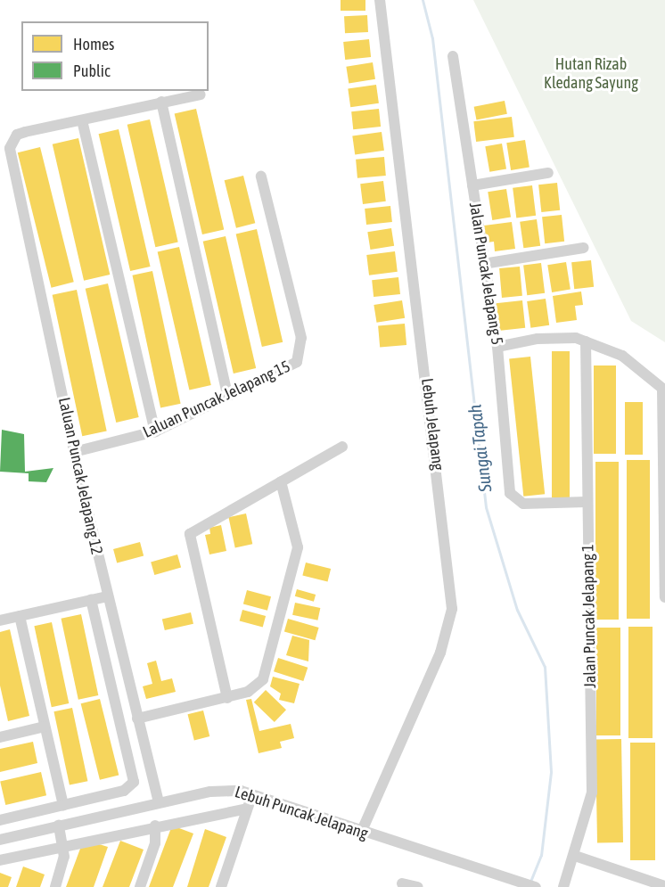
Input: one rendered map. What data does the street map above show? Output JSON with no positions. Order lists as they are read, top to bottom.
{
  "streets": {
    "street": [
      "Jalan Puncak Jelapang 5",
      "Laluan Puncak Jelapang 15",
      "Lebuh Jelapang",
      "Laluan Puncak Jelapang 12",
      "Jalan Puncak Jelapang 1",
      "Lebuh Puncak Jelapang"
    ]
  },
  "crossings": [
    ["Jalan Puncak Jelapang 5", "Jalan Puncak Jelapang 1"],
    ["Laluan Puncak Jelapang 15", "Laluan Puncak Jelapang 12"],
    ["Lebuh Jelapang", "Lebuh Puncak Jelapang"],
    ["Laluan Puncak Jelapang 12", "Lebuh Puncak Jelapang"]
  ],
  "water": ["Sungai Tapah"],
  "parks": ["Hutan Rizab Kledang Sayung"],
  "legend": ["Homes", "Public"]
}
